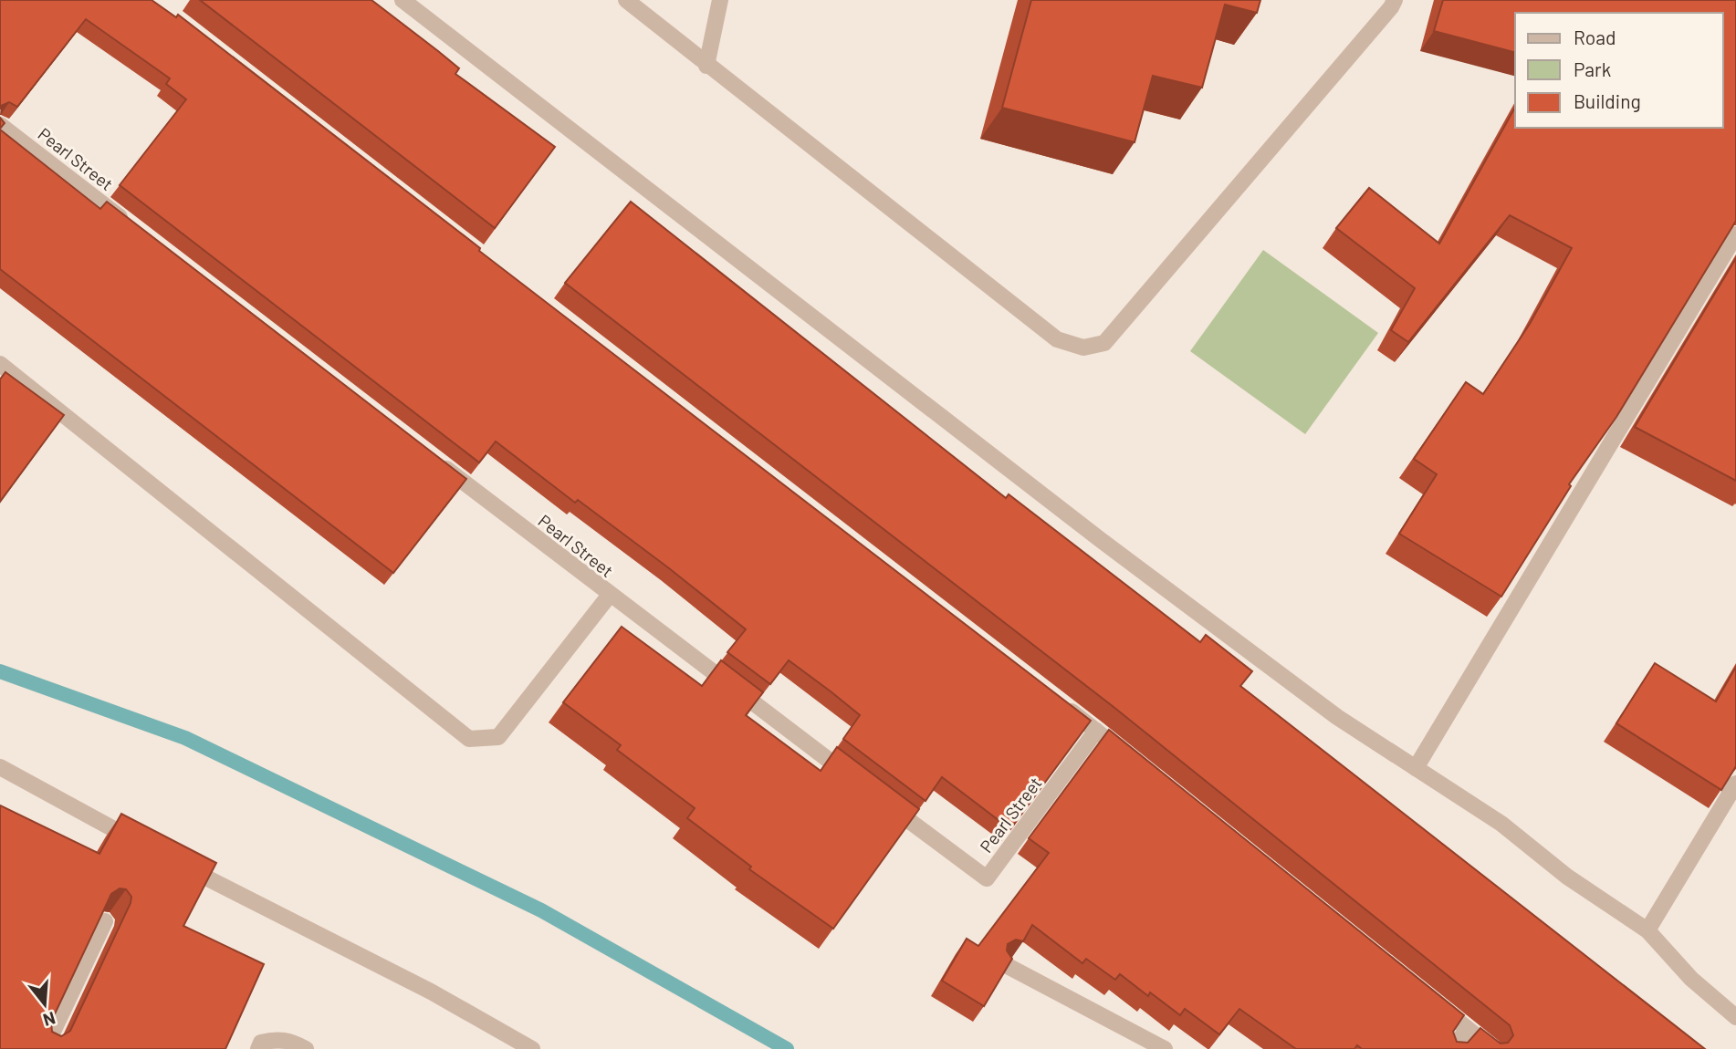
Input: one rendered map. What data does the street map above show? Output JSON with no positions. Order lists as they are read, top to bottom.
{
  "streets": {
    "street": ["Pearl Street"]
  },
  "legend": ["Road", "Park", "Building"],
  "north": "bottom"
}
